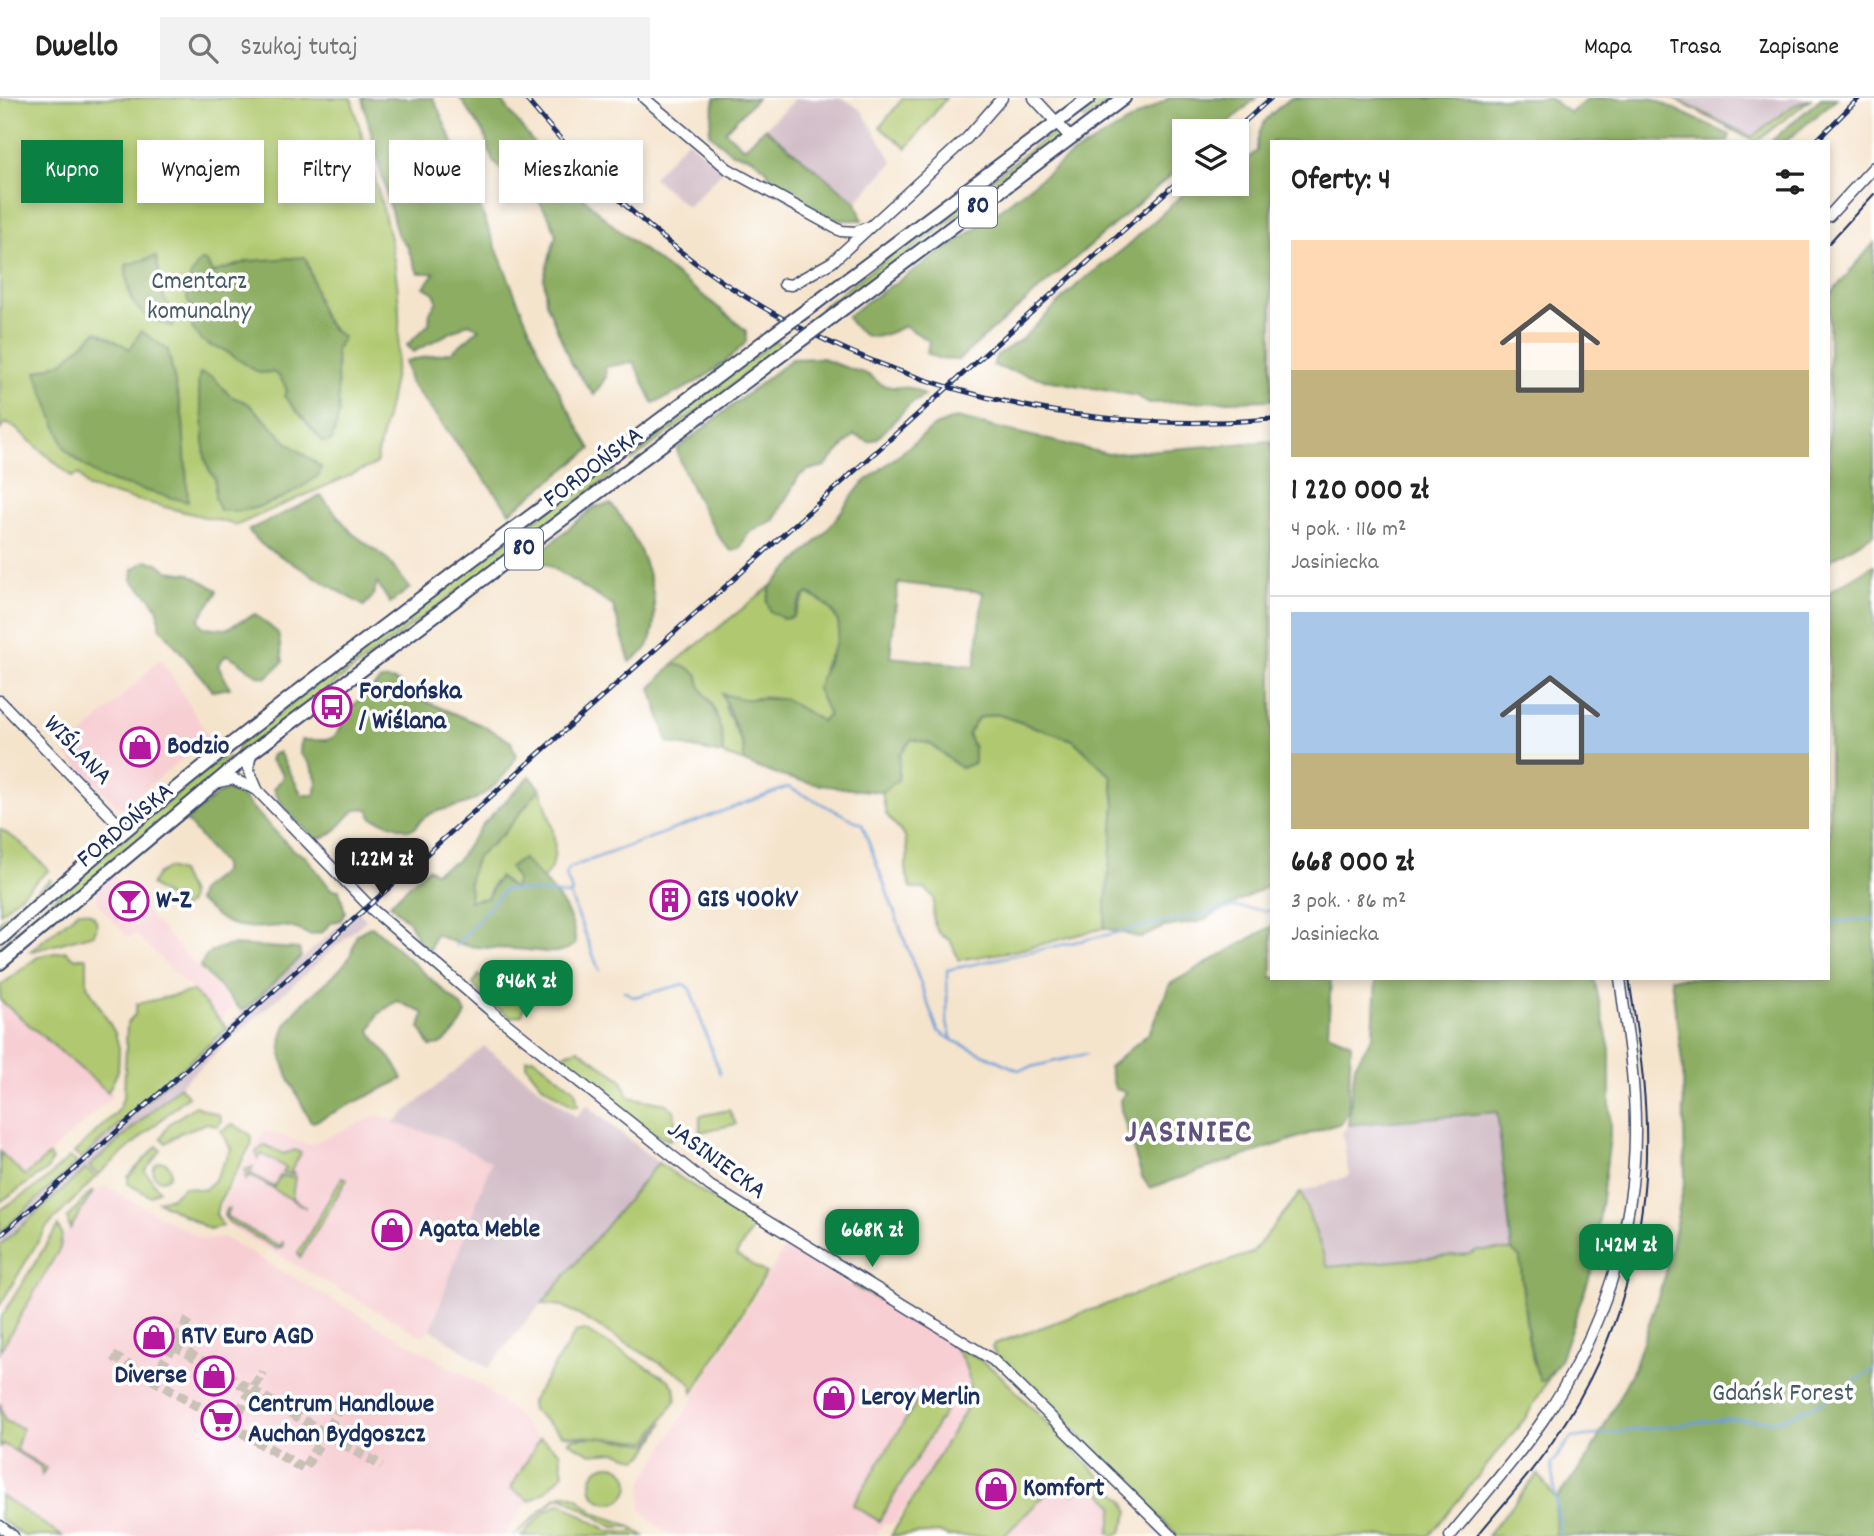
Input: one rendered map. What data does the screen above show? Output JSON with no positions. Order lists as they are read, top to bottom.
{
  "streets": {
    "main road": ["80", "FORDOŃSKA"],
    "street": ["WIŚLANA", "JASINIECKA"]
  },
  "crossings": [
    ["FORDOŃSKA", "WIŚLANA"]
  ],
  "districts": ["JASINIEC"],
  "parks": ["Cmentarz komunalny", "Gdańsk Forest"],
  "places": {
    "bus stop": ["Fordońska / Wiślana"],
    "shop": [
      "Bodzio",
      "Agata Meble",
      "RTV Euro AGD",
      "Diverse",
      "Leroy Merlin",
      "Komfort"
    ],
    "building": ["GIS 400kV"],
    "bar": ["W-Z"],
    "supermarket": ["Centrum Handlowe Auchan Bydgoszcz"]
  },
  "page": {
    "header": "Dwello",
    "search": "Szukaj tutaj",
    "nav": ["Mapa", "Trasa", "Zapisane"],
    "chip": [
      "Kupno",
      "Wynajem",
      "Filtry",
      "Nowe",
      "Mieszkanie"
    ],
    "heading": "Oferty: 4",
    "list": [
      {
        "name": "1 220 000 zł",
        "note": "4 pok. · 116 m² · Jasiniecka"
      },
      {
        "name": "668 000 zł",
        "note": "3 pok. · 86 m² · Jasiniecka"
      }
    ],
    "price": [
      "1.22M zł",
      "846K zł",
      "668K zł",
      "1.42M zł"
    ]
  }
}
